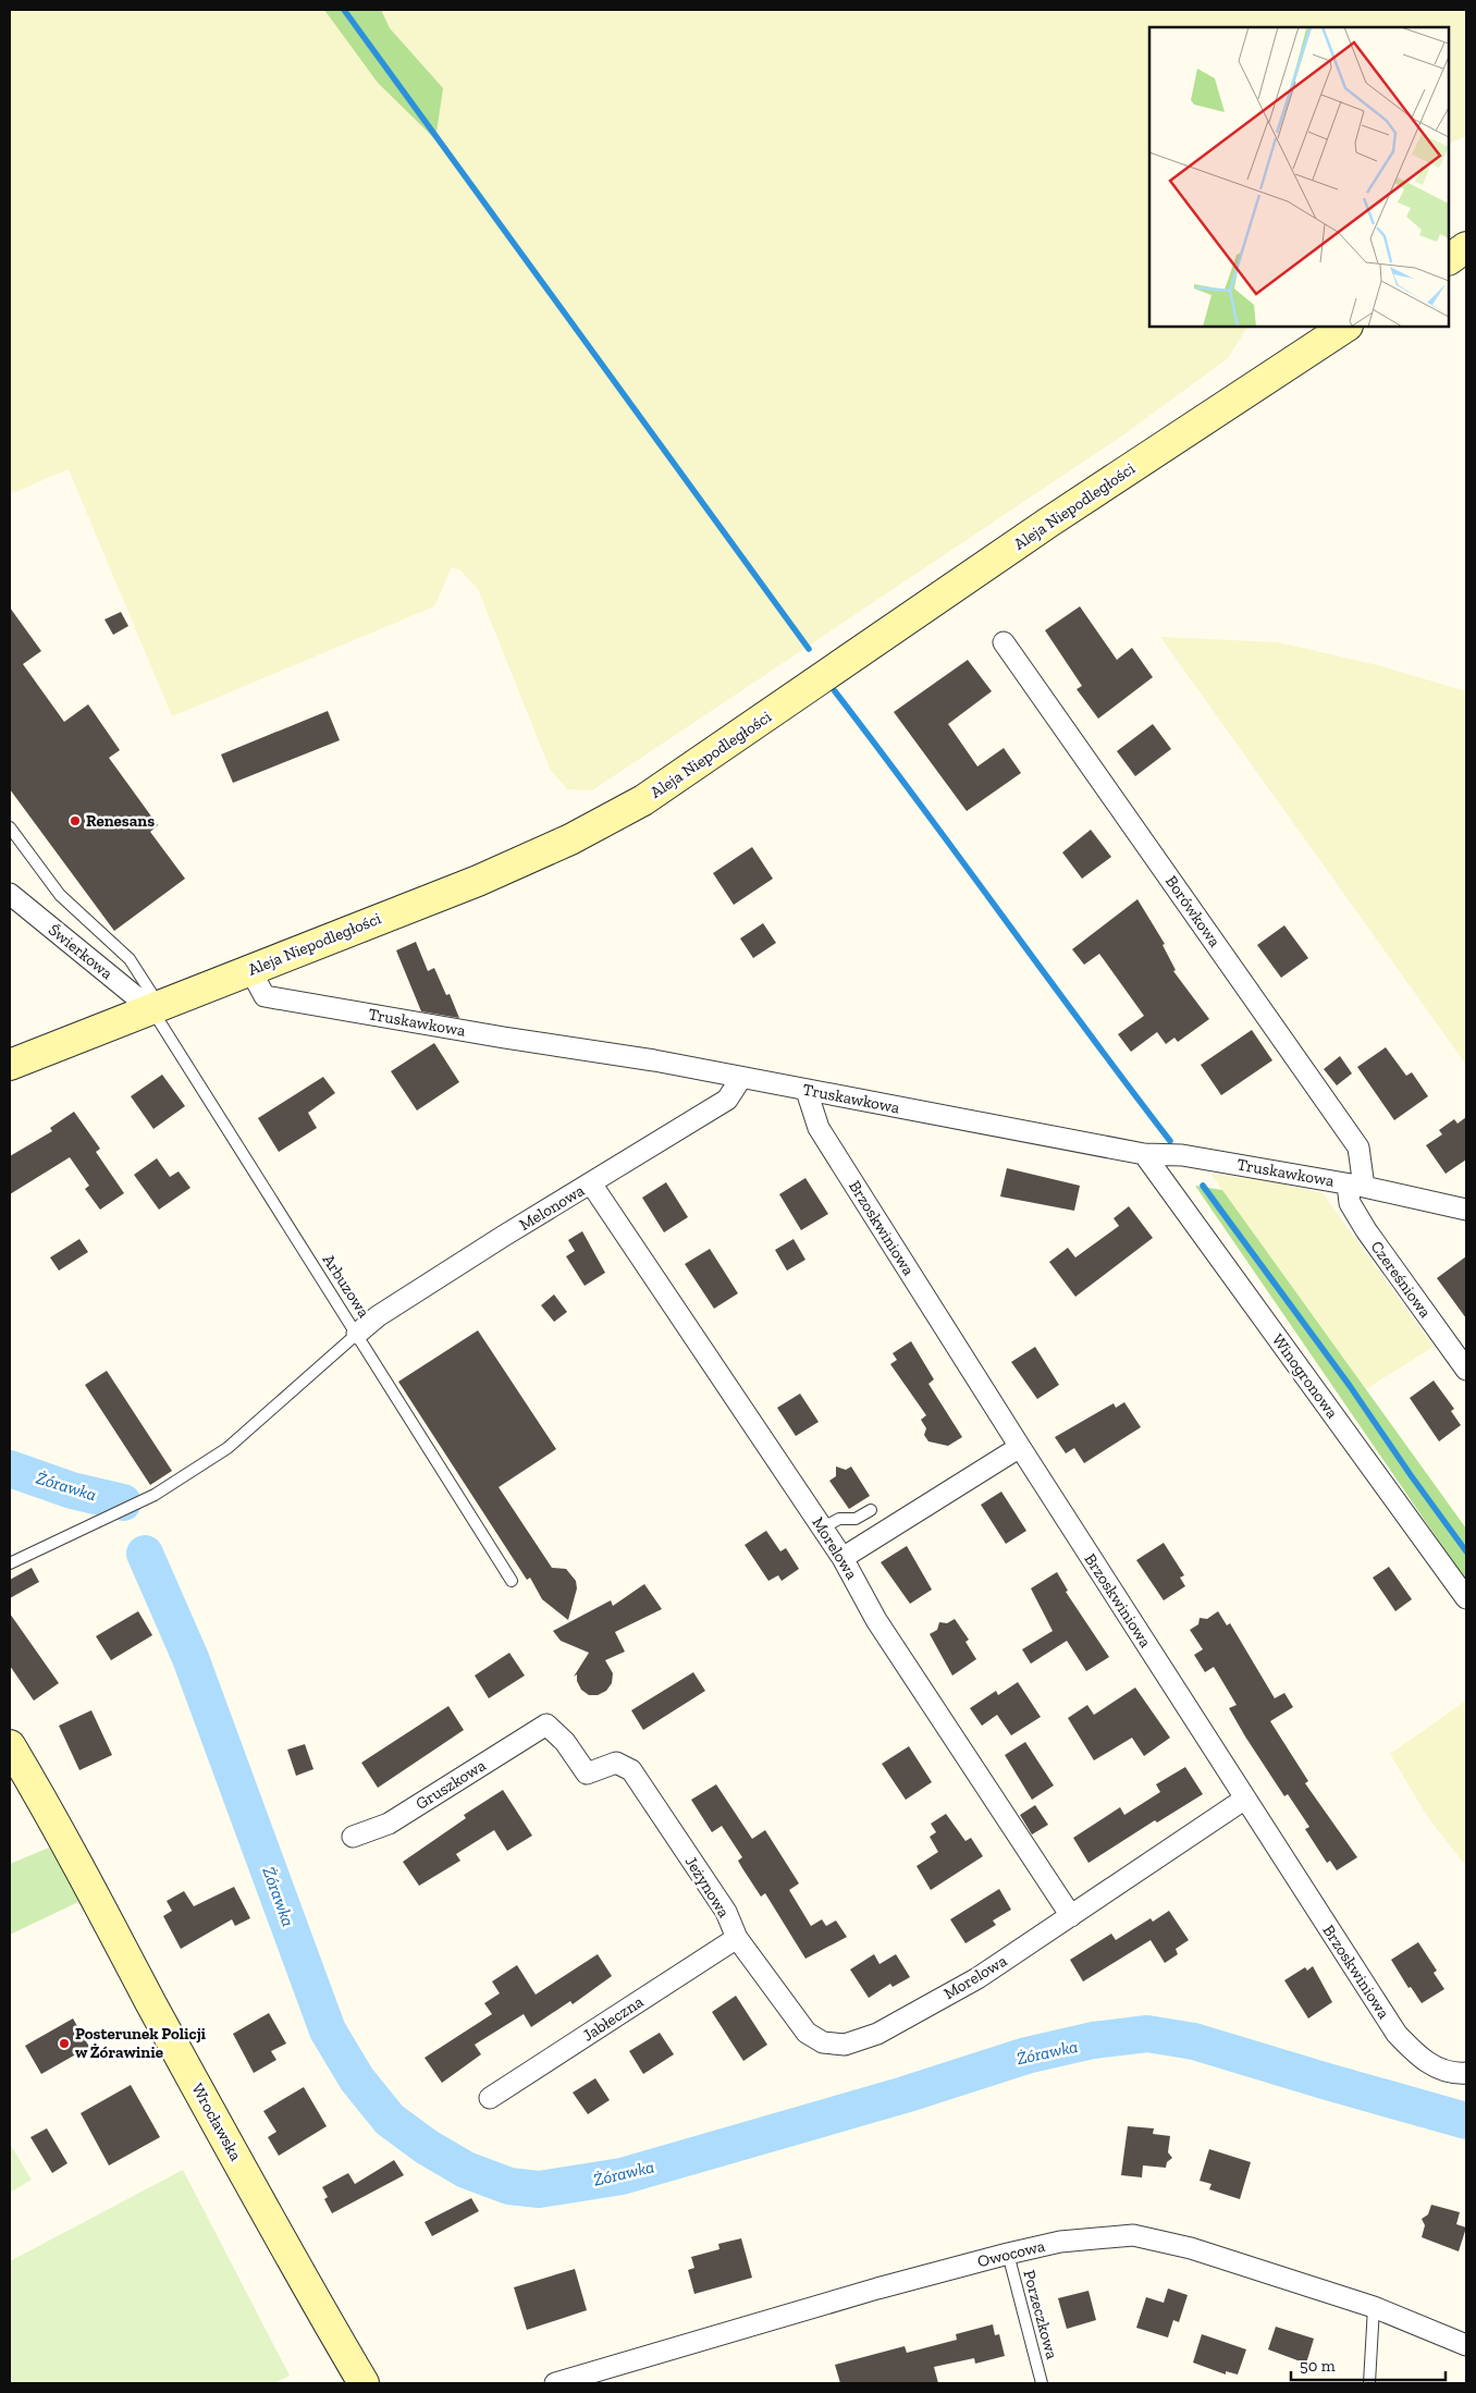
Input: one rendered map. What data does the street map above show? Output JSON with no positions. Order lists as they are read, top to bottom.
{
  "streets": {
    "street": [
      "Aleja Niepodległości",
      "Borówkowa",
      "Świerkowa",
      "Truskawkowa",
      "Melonowa",
      "Brzoskwiniowa",
      "Czereśniowa",
      "Winogronowa",
      "Morelowa",
      "Gruszkowa",
      "Jeżynowa",
      "Jabłeczna",
      "Wrocławska",
      "Owocowa"
    ],
    "lane": ["Arbuzowa", "Porzeczkowa"]
  },
  "crossings": [
    ["Aleja Niepodległości", "Świerkowa"],
    ["Aleja Niepodległości", "Truskawkowa"],
    ["Aleja Niepodległości", "Arbuzowa"],
    ["Borówkowa", "Truskawkowa"],
    ["Borówkowa", "Czereśniowa"],
    ["Świerkowa", "Arbuzowa"],
    ["Truskawkowa", "Melonowa"],
    ["Truskawkowa", "Brzoskwiniowa"],
    ["Truskawkowa", "Czereśniowa"],
    ["Truskawkowa", "Winogronowa"],
    ["Melonowa", "Arbuzowa"],
    ["Melonowa", "Morelowa"],
    ["Brzoskwiniowa", "Morelowa"],
    ["Morelowa", "Jeżynowa"],
    ["Gruszkowa", "Jeżynowa"],
    ["Jeżynowa", "Jabłeczna"],
    ["Owocowa", "Porzeczkowa"]
  ],
  "water": ["Żórawka"],
  "places": ["Renesans", "Posterunek Policji w Żórawinie"],
  "scale_bar": "50 m"
}
